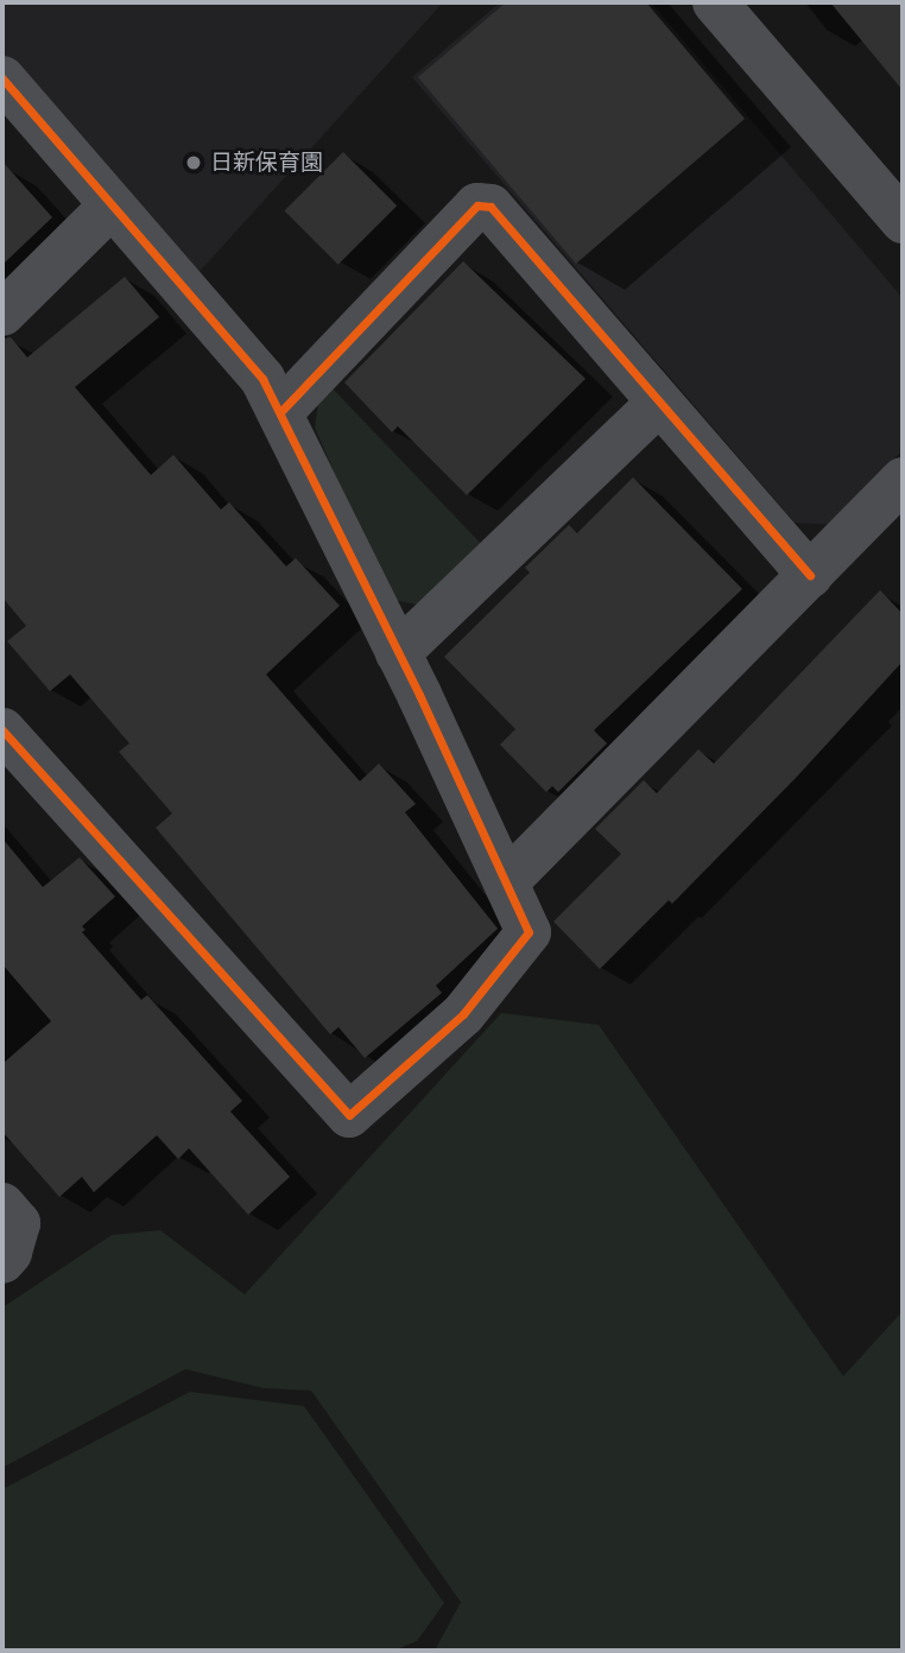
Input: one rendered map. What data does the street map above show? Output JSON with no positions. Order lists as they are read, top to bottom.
{
  "places": ["日新保育園"]
}
